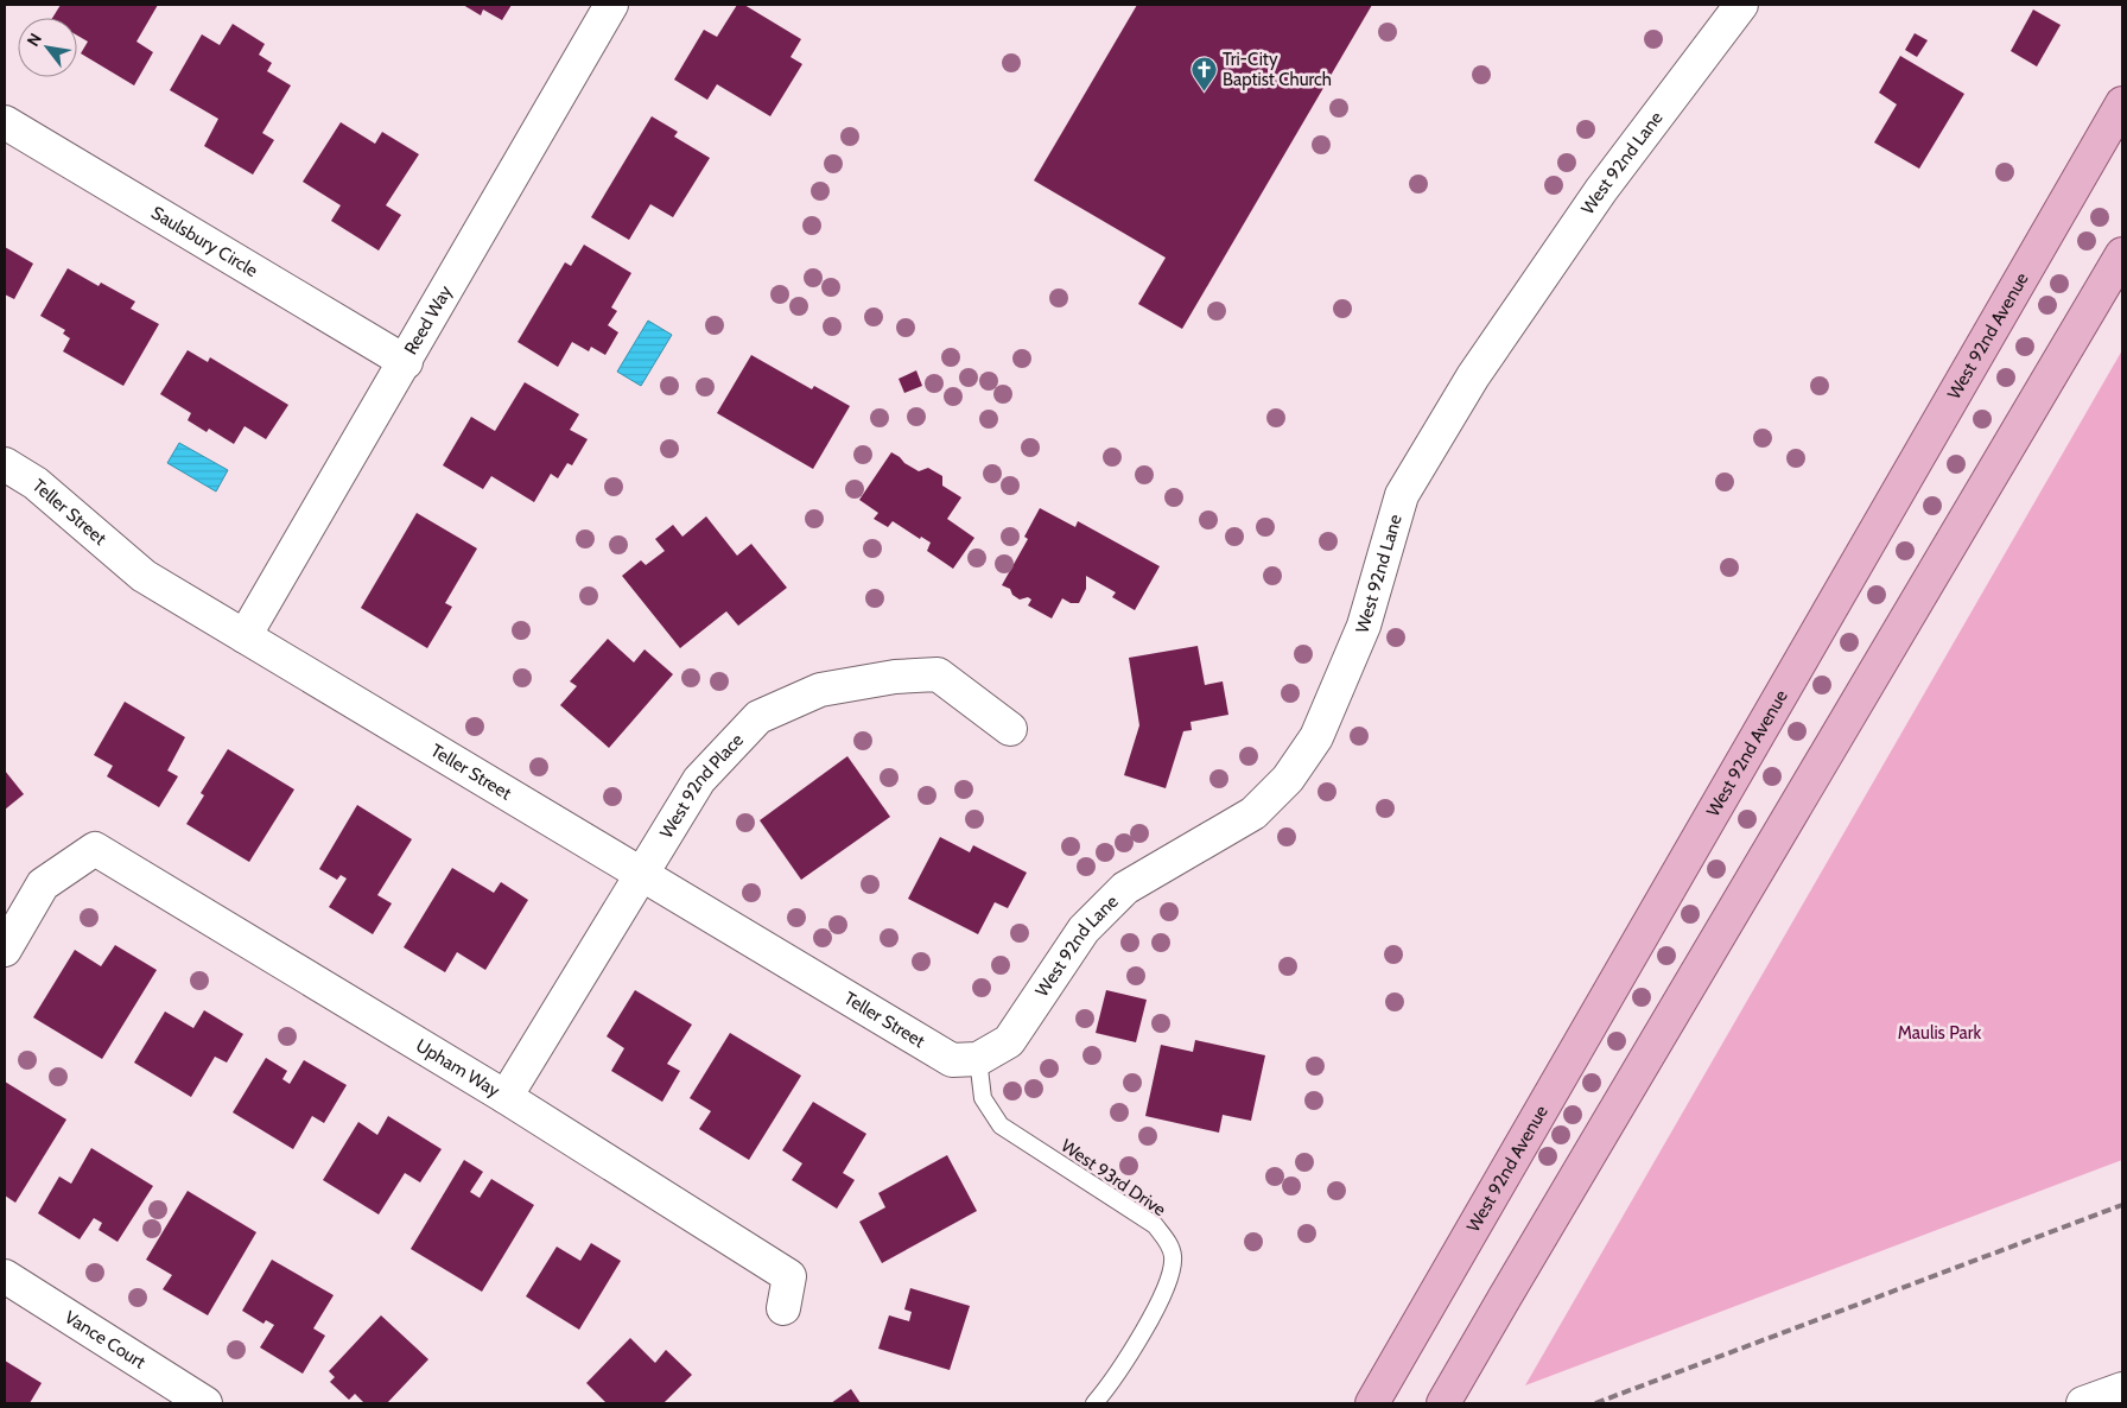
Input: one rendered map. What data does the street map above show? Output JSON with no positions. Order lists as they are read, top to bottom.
{
  "streets": {
    "main road": ["West 92nd Avenue"],
    "street": [
      "West 92nd Lane",
      "Saulsbury Circle",
      "Reed Way",
      "Teller Street",
      "West 92nd Place",
      "Upham Way",
      "Vance Court"
    ],
    "lane": ["West 93rd Drive"]
  },
  "crossings": [
    ["West 92nd Lane", "Teller Street"],
    ["West 92nd Lane", "West 93rd Drive"],
    ["Saulsbury Circle", "Reed Way"],
    ["Reed Way", "Teller Street"],
    ["Teller Street", "West 92nd Place"],
    ["Teller Street", "West 93rd Drive"],
    ["West 92nd Place", "Upham Way"]
  ],
  "parks": ["Maulis Park"],
  "places": {
    "church": ["Tri-City Baptist Church"]
  },
  "north": "top left"
}
